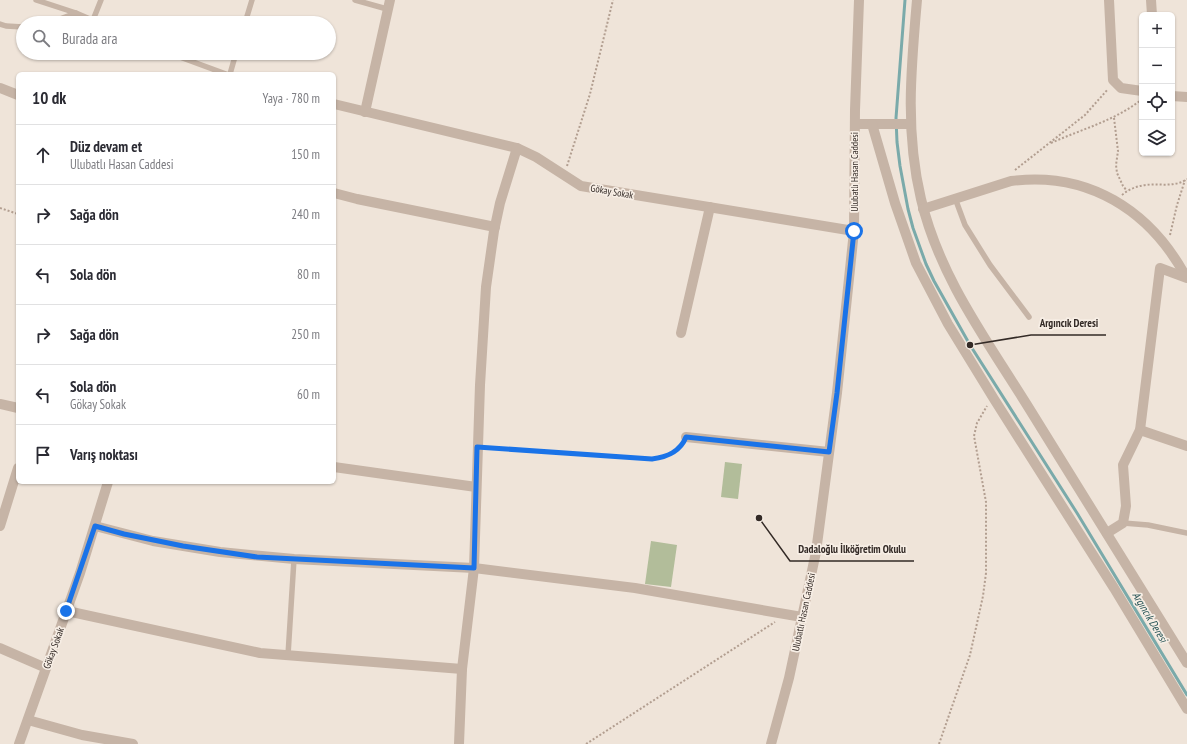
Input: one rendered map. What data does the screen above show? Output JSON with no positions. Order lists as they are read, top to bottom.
{
  "streets": {
    "street": ["Ulubatlı Hasan Caddesi", "Gökay Sokak"]
  },
  "crossings": [
    ["Ulubatlı Hasan Caddesi", "Gökay Sokak"]
  ],
  "water": ["Argıncık Deresi"],
  "places": ["Argıncık Deresi", "Dadaloğlu İlköğretim Okulu"],
  "page": {
    "map_buttons": ["+", "−"],
    "search": "Burada ara",
    "heading": ["10 dk", "Yaya · 780 m"],
    "list": [
      ["Düz devam et", "Ulubatlı Hasan Caddesi", "150 m"],
      ["Sağa dön", "240 m"],
      ["Sola dön", "80 m"],
      ["Sağa dön", "250 m"],
      ["Sola dön", "Gökay Sokak", "60 m"],
      "Varış noktası"
    ]
  }
}
